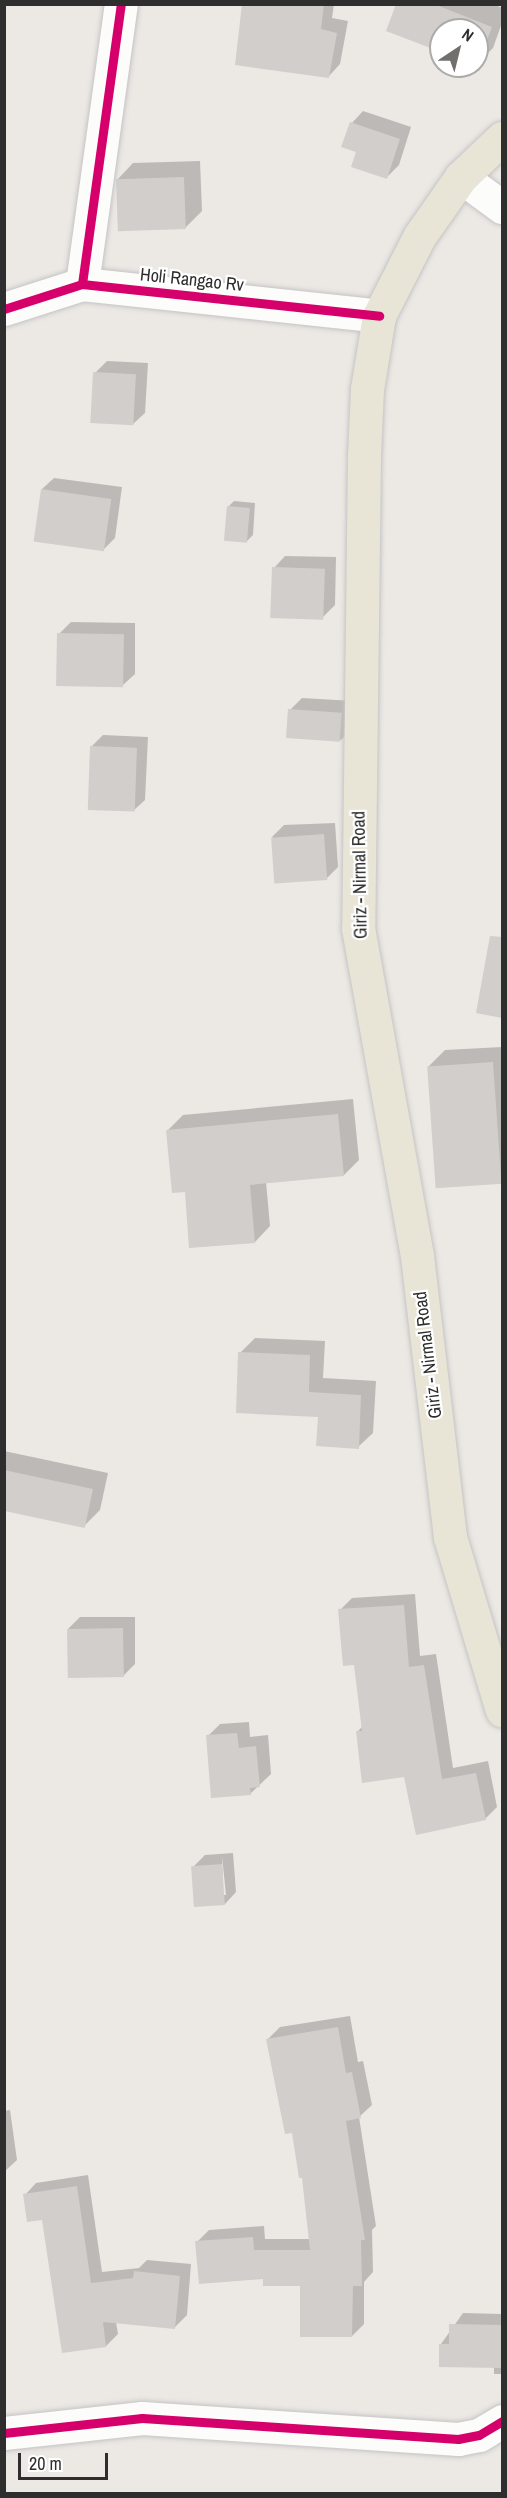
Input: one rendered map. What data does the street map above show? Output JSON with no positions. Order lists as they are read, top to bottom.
{
  "streets": {
    "main road": ["Giriz - Nirmal Road"],
    "street": ["Holi Rangao Rv"]
  },
  "crossings": [
    ["Holi Rangao Rv", "Giriz - Nirmal Road"]
  ],
  "scale_bar": "20 m",
  "north": "top right"
}
